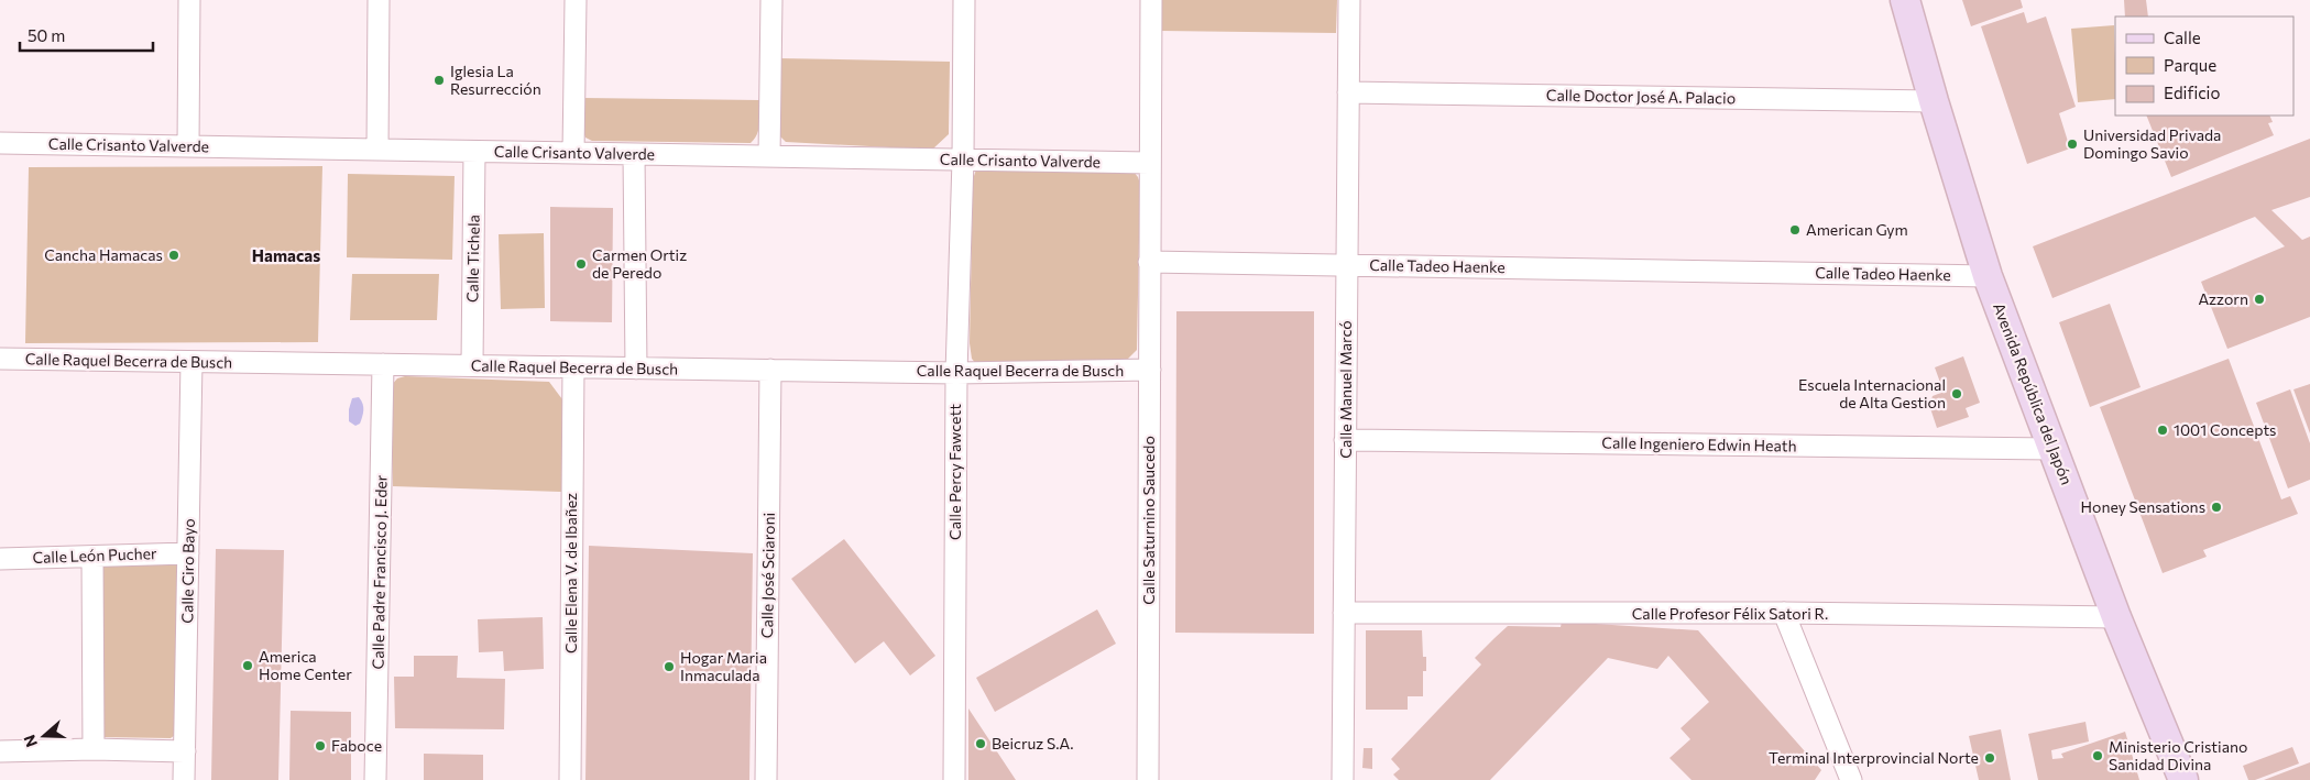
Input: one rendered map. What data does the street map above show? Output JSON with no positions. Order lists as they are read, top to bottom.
{
  "streets": {
    "street": [
      "Calle Doctor José A. Palacio",
      "Calle Crisanto Valverde",
      "Calle Tichela",
      "Calle Tadeo Haenke",
      "Calle Raquel Becerra de Busch",
      "Calle Manuel Marcó",
      "Avenida República del Japón",
      "Calle Ingeniero Edwin Heath",
      "Calle Percy Fawcett",
      "Calle Saturnino Saucedo",
      "Calle León Pucher",
      "Calle Ciro Bayo",
      "Calle Padre Francisco J. Eder",
      "Calle Elena V. de Ibañez",
      "Calle José Sciaroni",
      "Calle Profesor Félix Satori R."
    ]
  },
  "crossings": [
    ["Calle Doctor José A. Palacio", "Calle Manuel Marcó"],
    ["Calle Doctor José A. Palacio", "Avenida República del Japón"],
    ["Calle Crisanto Valverde", "Calle Tichela"],
    ["Calle Crisanto Valverde", "Calle Percy Fawcett"],
    ["Calle Tichela", "Calle Raquel Becerra de Busch"],
    ["Calle Tadeo Haenke", "Calle Manuel Marcó"],
    ["Calle Tadeo Haenke", "Avenida República del Japón"],
    ["Calle Tadeo Haenke", "Calle Saturnino Saucedo"],
    ["Calle Raquel Becerra de Busch", "Calle Percy Fawcett"],
    ["Calle Raquel Becerra de Busch", "Calle Saturnino Saucedo"],
    ["Calle Raquel Becerra de Busch", "Calle Ciro Bayo"],
    ["Calle Raquel Becerra de Busch", "Calle Padre Francisco J. Eder"],
    ["Calle Raquel Becerra de Busch", "Calle Elena V. de Ibañez"],
    ["Calle Raquel Becerra de Busch", "Calle José Sciaroni"],
    ["Calle Manuel Marcó", "Calle Ingeniero Edwin Heath"],
    ["Calle Manuel Marcó", "Calle Profesor Félix Satori R."],
    ["Avenida República del Japón", "Calle Ingeniero Edwin Heath"],
    ["Avenida República del Japón", "Calle Profesor Félix Satori R."],
    ["Calle León Pucher", "Calle Ciro Bayo"]
  ],
  "districts": ["Hamacas"],
  "places": [
    "Iglesia La Resurrección",
    "Universidad Privada Domingo Savio",
    "American Gym",
    "Cancha Hamacas",
    "Carmen Ortiz de Peredo",
    "Azzorn",
    "Escuela Internacional de Alta Gestion",
    "1001 Concepts",
    "Honey Sensations",
    "America Home Center",
    "Hogar Maria Inmaculada",
    "Beicruz S.A.",
    "Faboce",
    "Ministerio Cristiano Sanidad Divina",
    "Terminal Interprovincial Norte"
  ],
  "legend": ["Calle", "Parque", "Edificio"],
  "scale_bar": "50 m",
  "north": "left"
}
